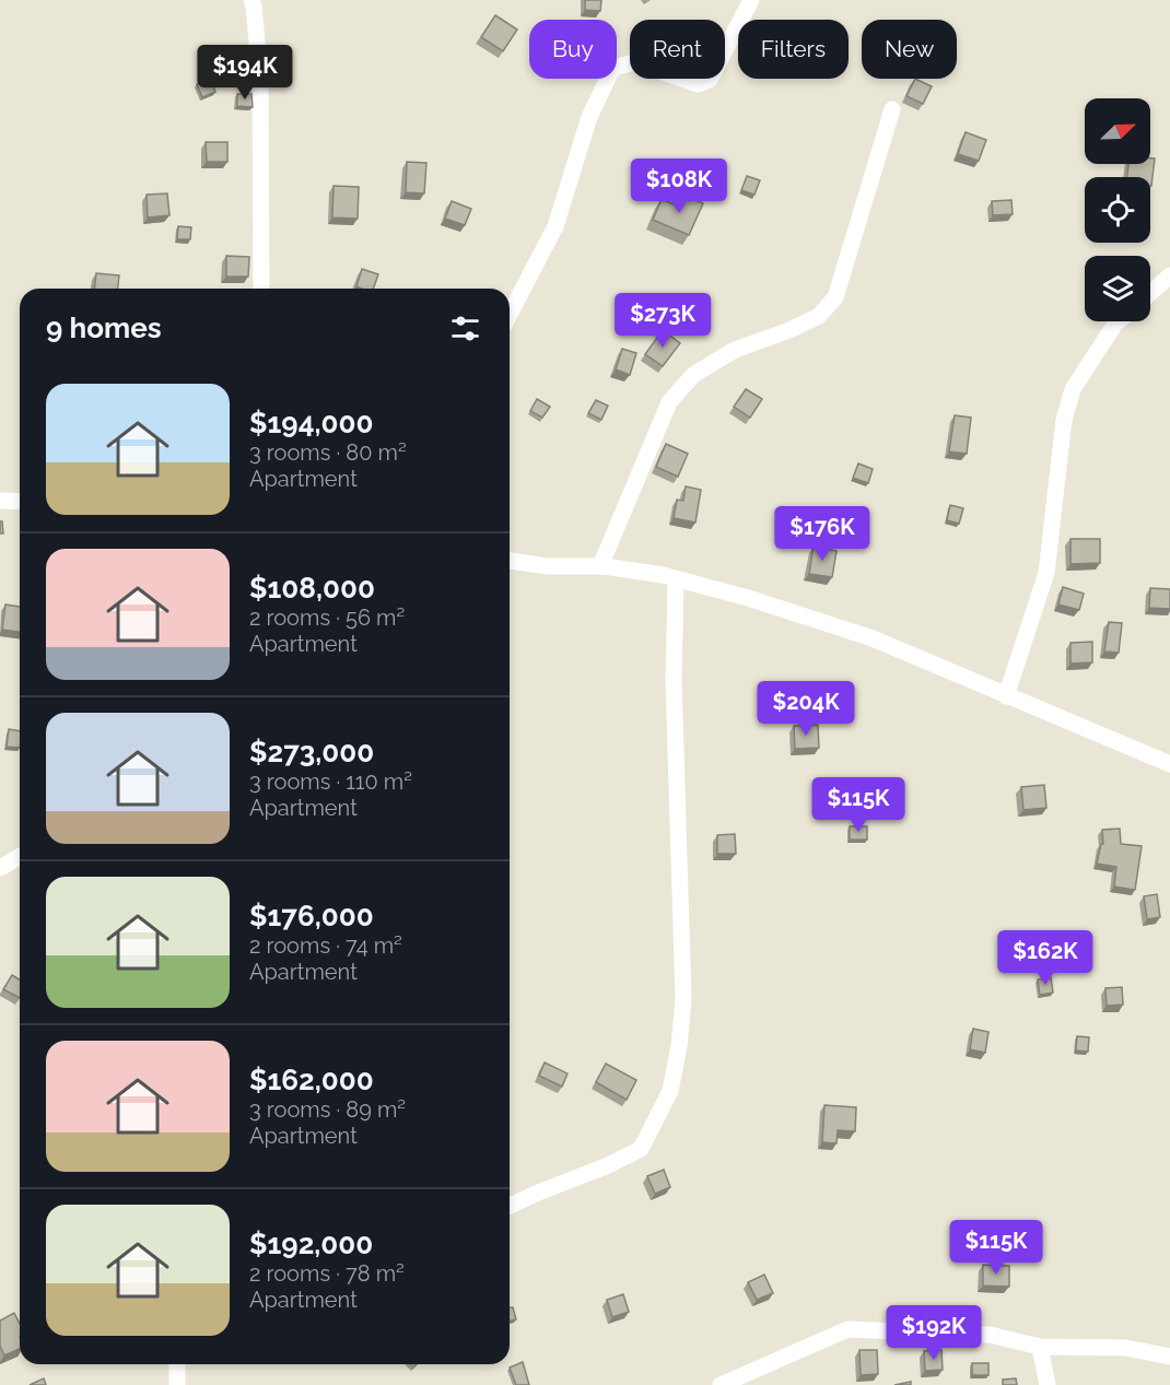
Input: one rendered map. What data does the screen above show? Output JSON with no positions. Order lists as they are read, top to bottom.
{
  "north": "top right",
  "page": {
    "chip": [
      "Buy",
      "Rent",
      "Filters",
      "New"
    ],
    "price": [
      "$194K",
      "$108K",
      "$273K",
      "$176K",
      "$204K",
      "$115K",
      "$162K",
      "$115K",
      "$192K"
    ],
    "heading": "9 homes",
    "list": [
      {
        "name": "$194,000",
        "note": "3 rooms · 80 m² · Apartment"
      },
      {
        "name": "$108,000",
        "note": "2 rooms · 56 m² · Apartment"
      },
      {
        "name": "$273,000",
        "note": "3 rooms · 110 m² · Apartment"
      },
      {
        "name": "$176,000",
        "note": "2 rooms · 74 m² · Apartment"
      },
      {
        "name": "$162,000",
        "note": "3 rooms · 89 m² · Apartment"
      },
      {
        "name": "$192,000",
        "note": "2 rooms · 78 m² · Apartment"
      }
    ]
  }
}
